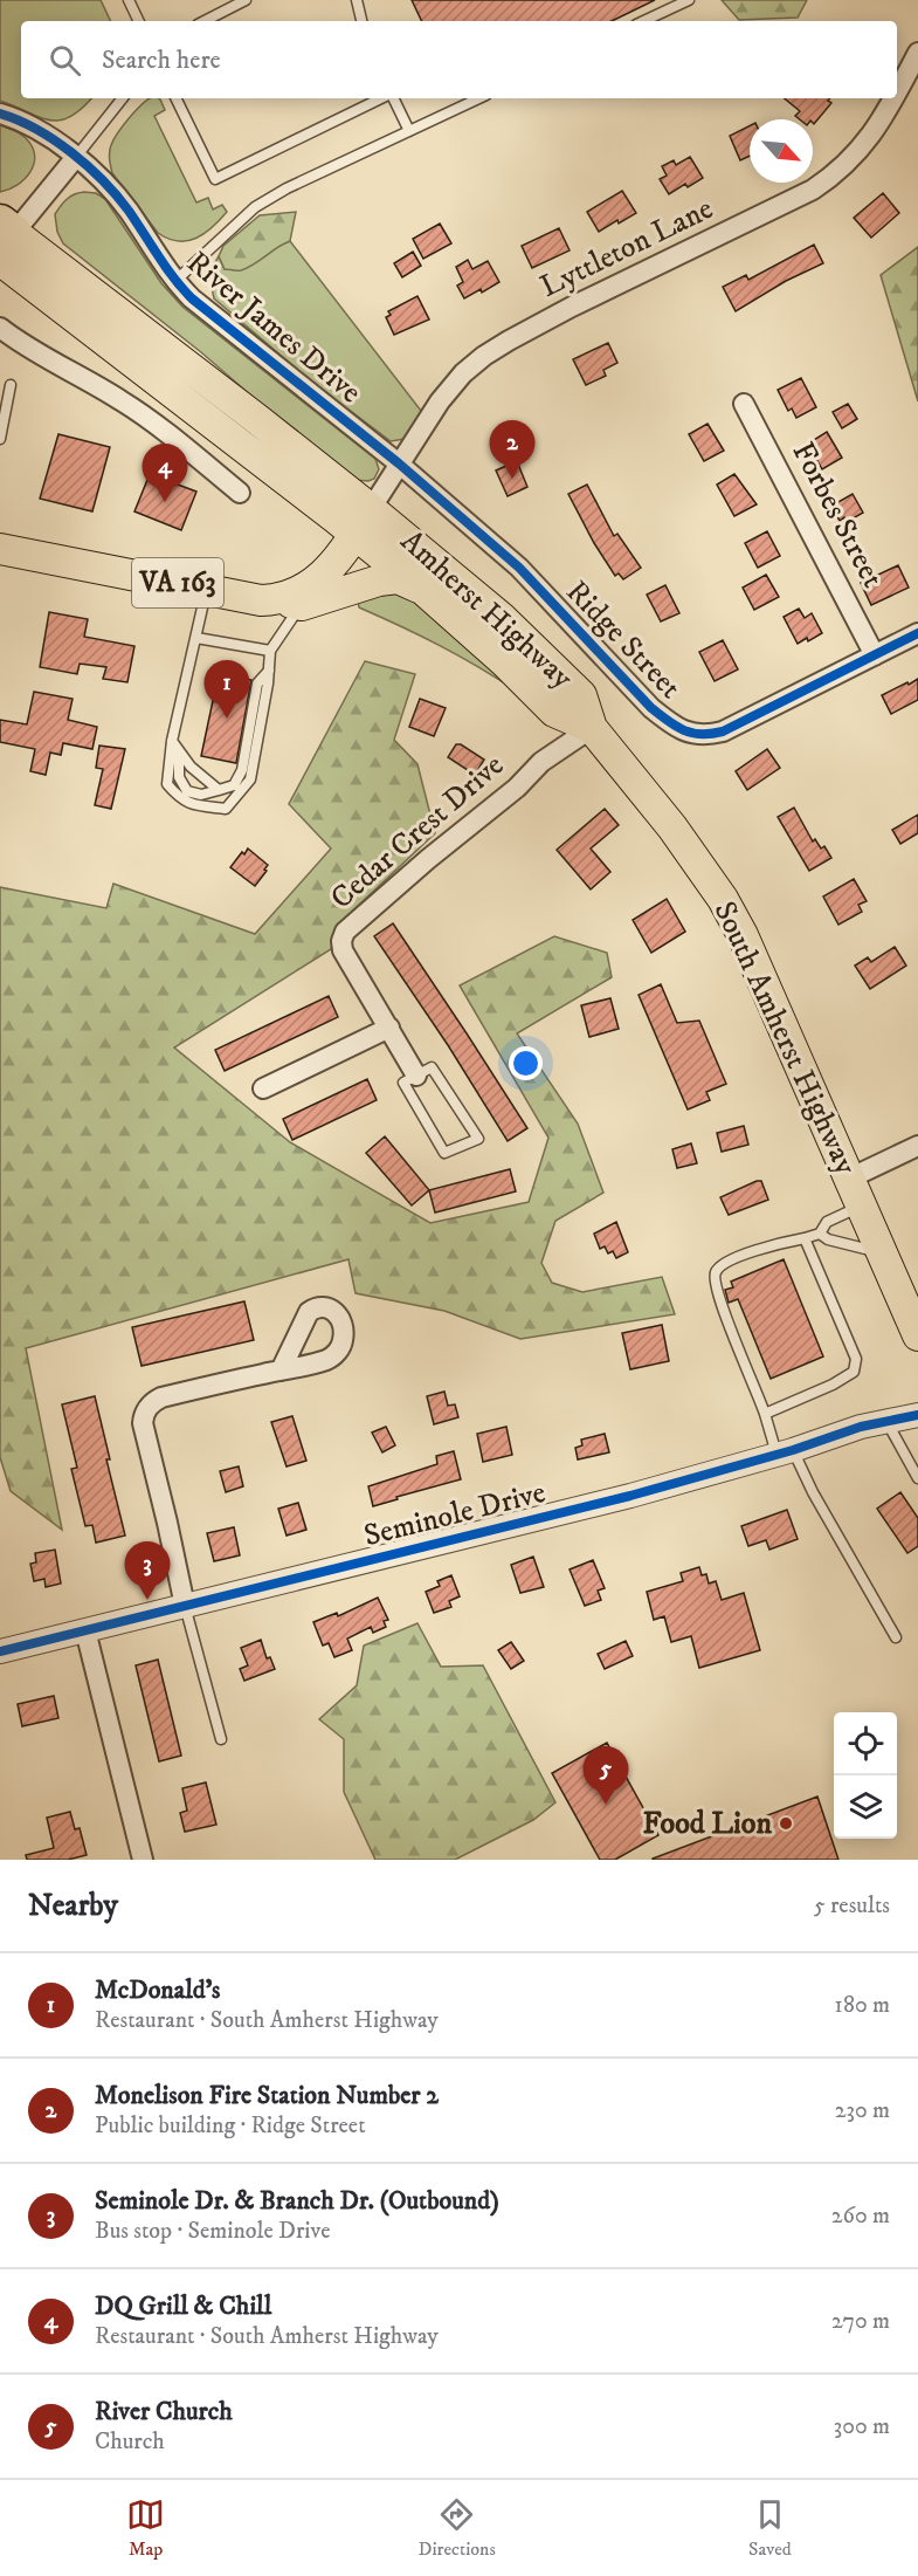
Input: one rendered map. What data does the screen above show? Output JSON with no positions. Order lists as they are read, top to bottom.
{
  "streets": {
    "main road": ["VA 163", "Amherst Highway", "South Amherst Highway"],
    "street": [
      "Lyttleton Lane",
      "River James Drive",
      "Forbes Street",
      "Ridge Street",
      "Cedar Crest Drive",
      "Seminole Drive"
    ]
  },
  "crossings": [
    ["Lyttleton Lane", "River James Drive"],
    ["Lyttleton Lane", "Amherst Highway"],
    ["Lyttleton Lane", "Ridge Street"],
    ["River James Drive", "Ridge Street"],
    ["Forbes Street", "Ridge Street"],
    ["Amherst Highway", "Cedar Crest Drive"],
    ["Amherst Highway", "South Amherst Highway"],
    ["Cedar Crest Drive", "South Amherst Highway"]
  ],
  "places": ["Food Lion"],
  "north": "bottom right",
  "page": {
    "search": "Search here",
    "pins": [
      "2",
      "4",
      "1",
      "3",
      "5"
    ],
    "heading": ["Nearby", "5 results"],
    "list": [
      {
        "mark": "1",
        "name": "McDonald's",
        "note": "Restaurant · South Amherst Highway",
        "value": "180 m"
      },
      {
        "mark": "2",
        "name": "Monelison Fire Station Number 2",
        "note": "Public building · Ridge Street",
        "value": "230 m"
      },
      {
        "mark": "3",
        "name": "Seminole Dr. & Branch Dr. (Outbound)",
        "note": "Bus stop · Seminole Drive",
        "value": "260 m"
      },
      {
        "mark": "4",
        "name": "DQ Grill & Chill",
        "note": "Restaurant · South Amherst Highway",
        "value": "270 m"
      },
      {
        "mark": "5",
        "name": "River Church",
        "note": "Church",
        "value": "300 m"
      }
    ],
    "nav": ["Map", "Directions", "Saved"]
  }
}
